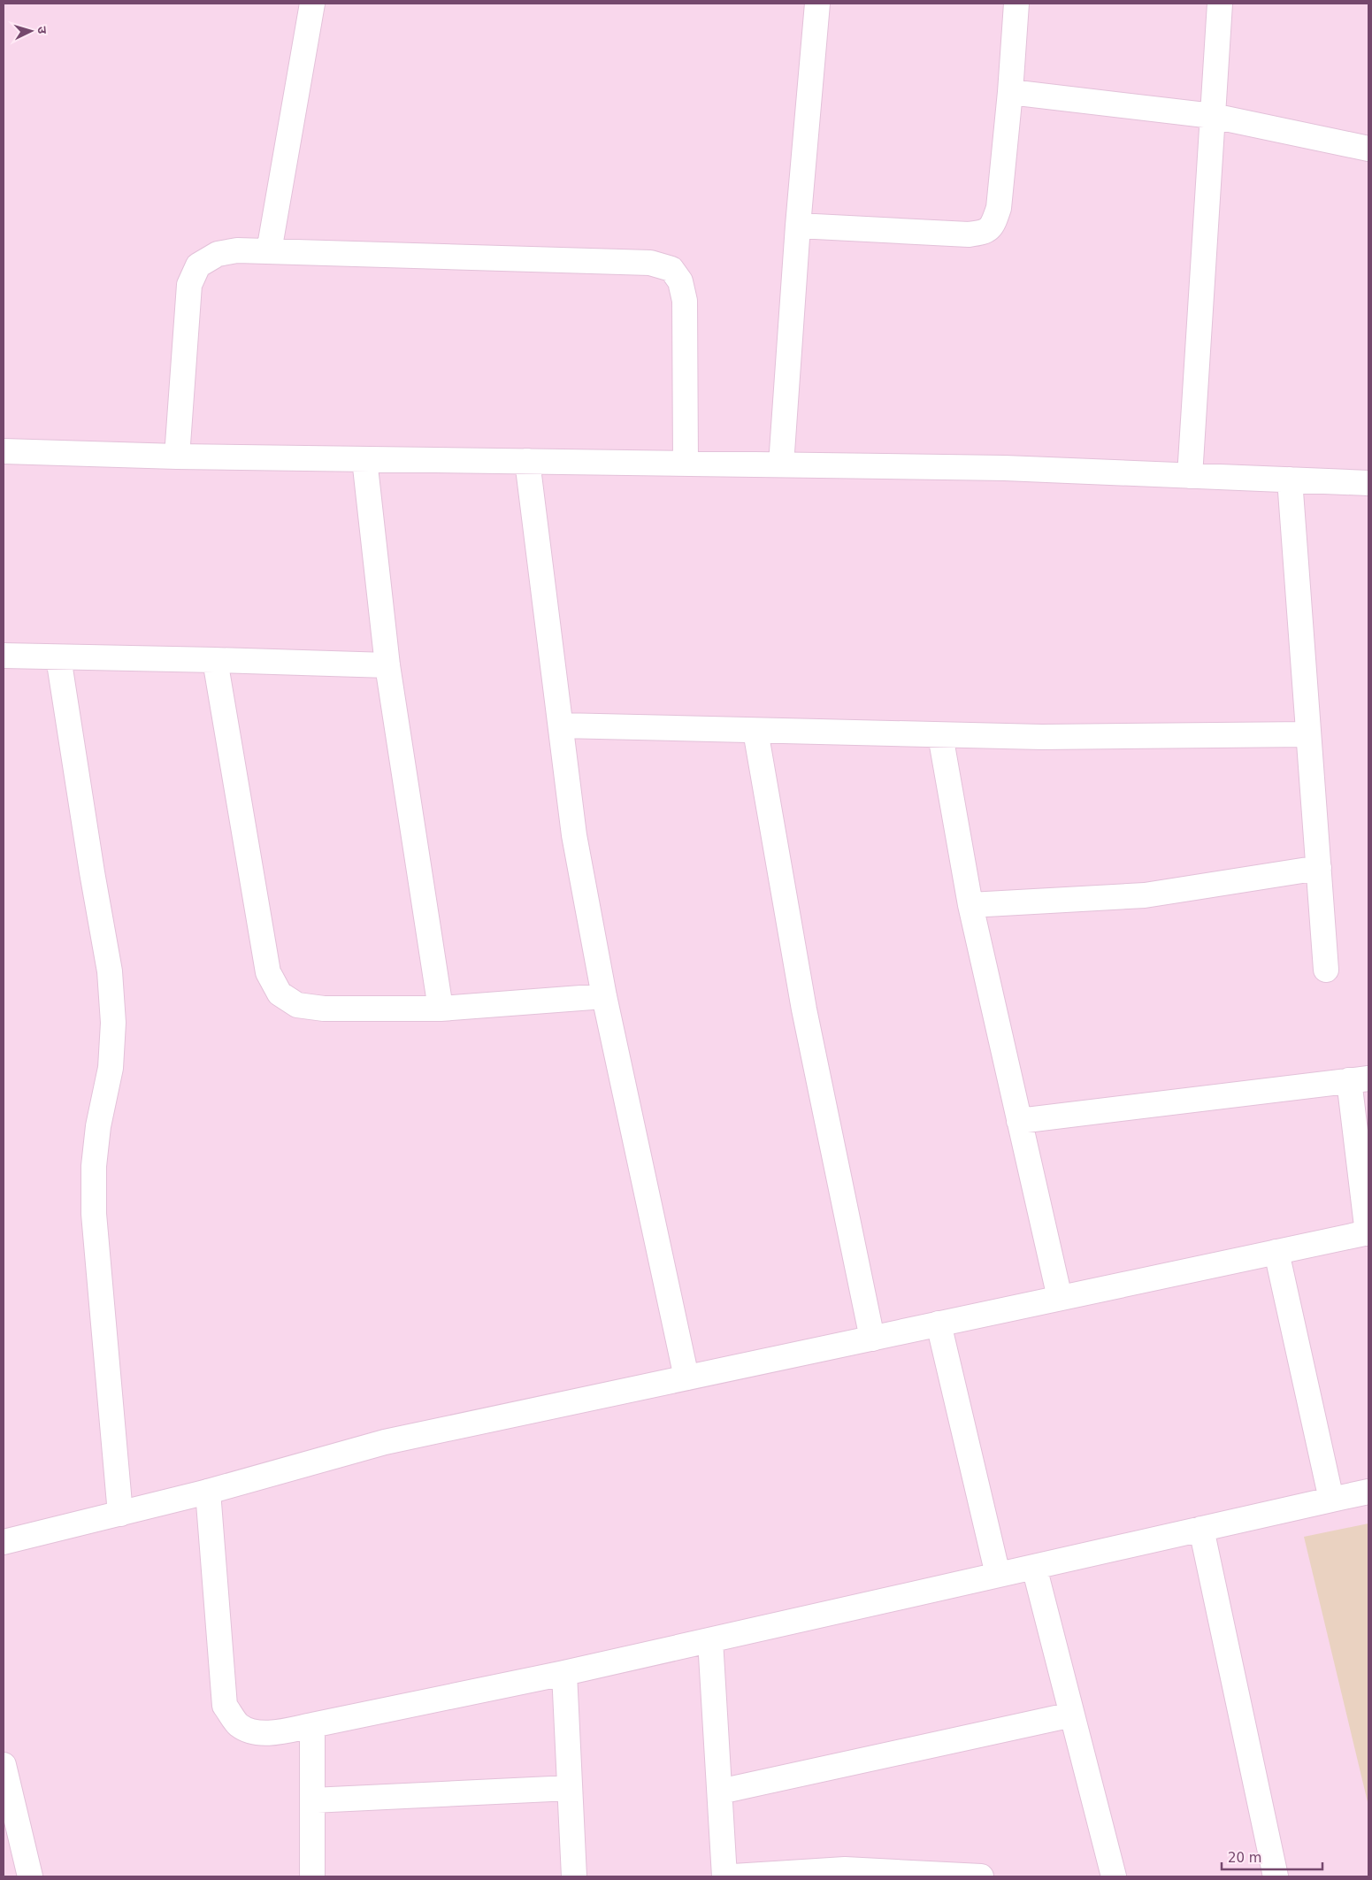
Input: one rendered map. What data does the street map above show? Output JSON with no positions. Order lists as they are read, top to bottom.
{
  "scale_bar": "20 m",
  "north": "right"
}
